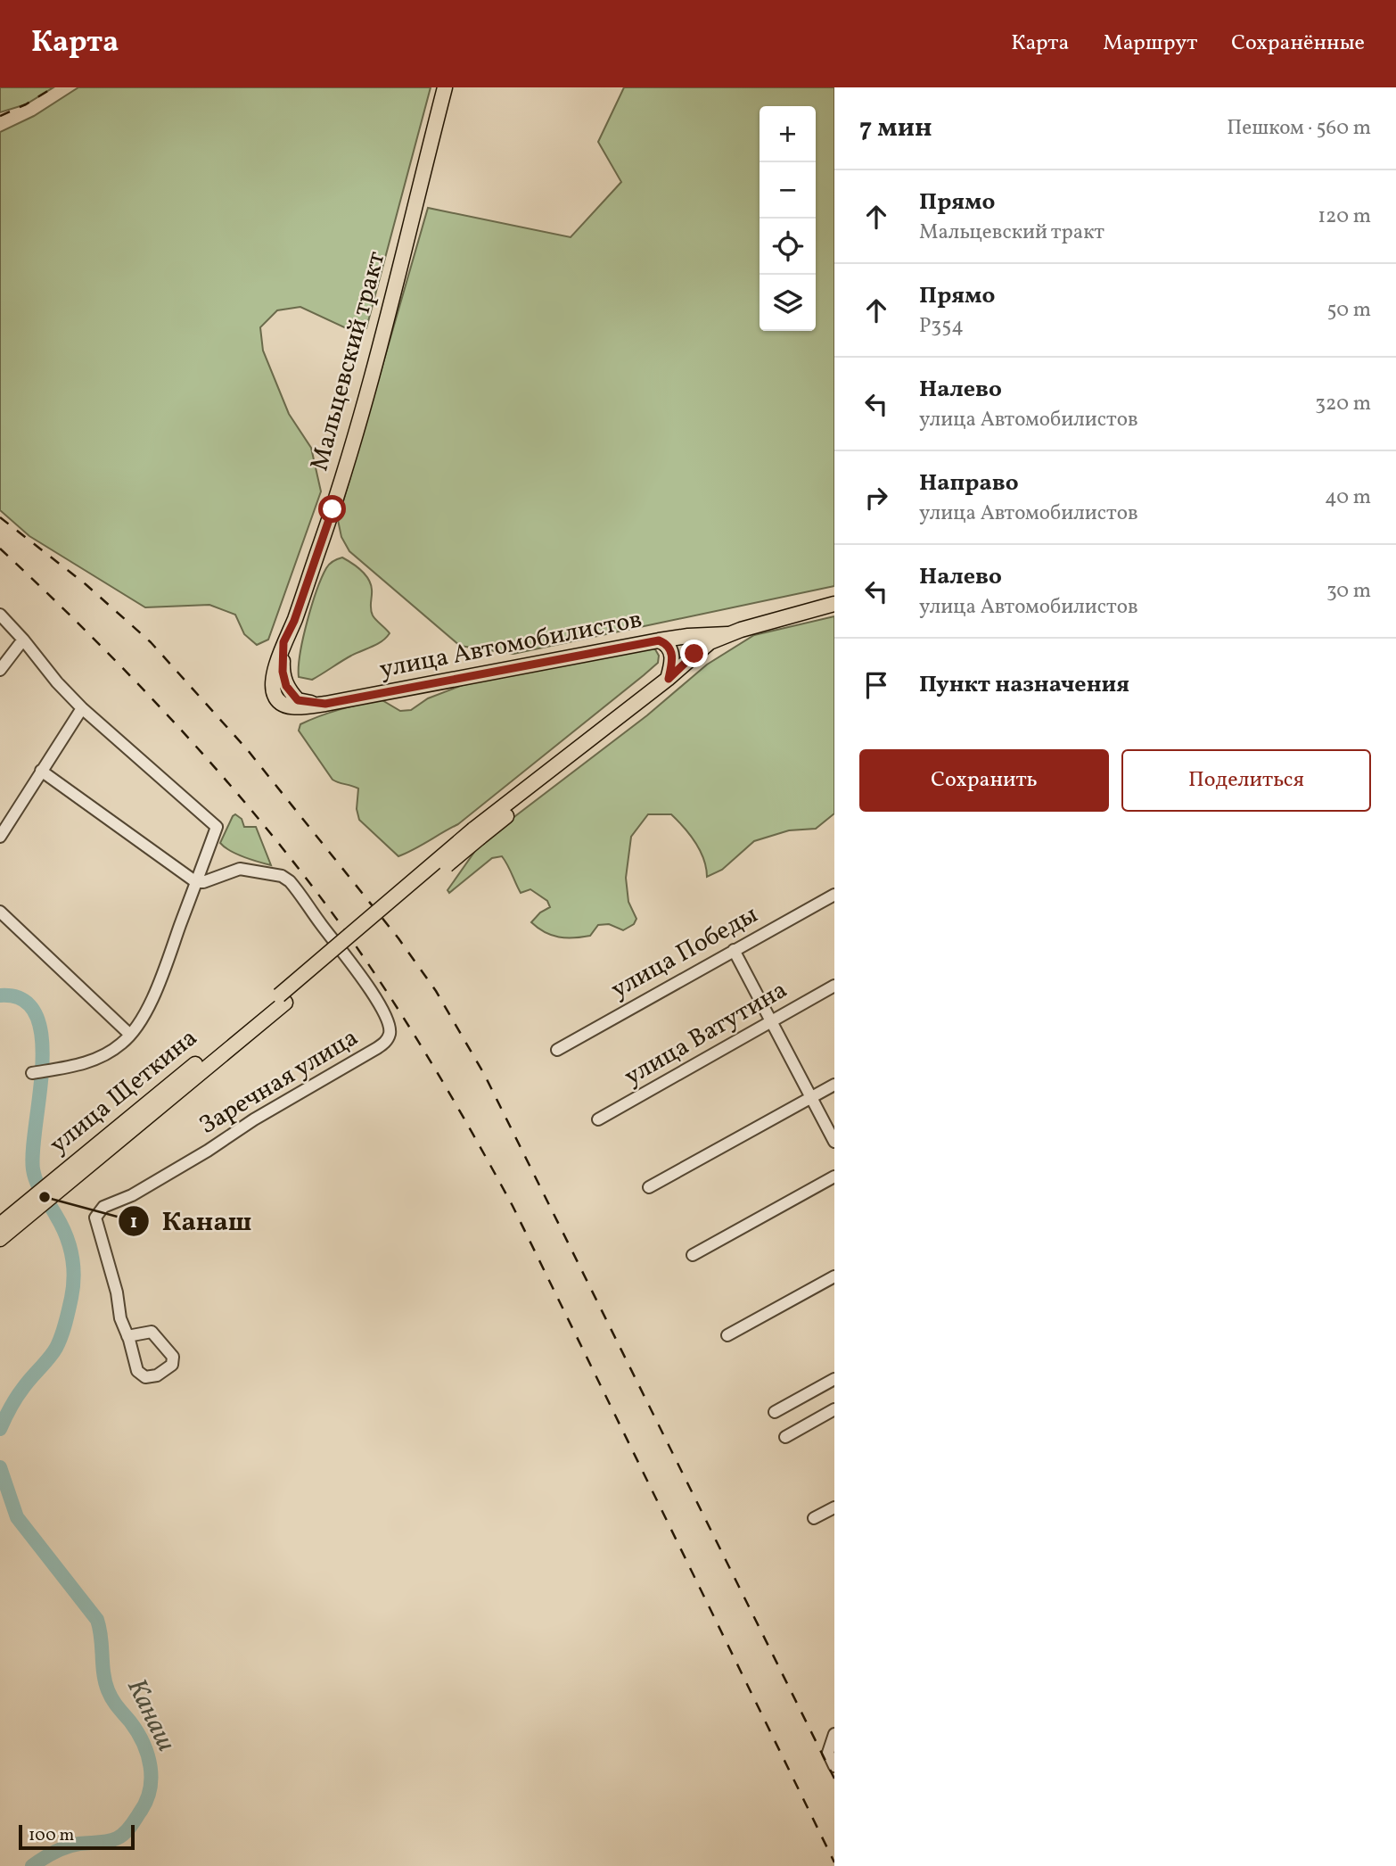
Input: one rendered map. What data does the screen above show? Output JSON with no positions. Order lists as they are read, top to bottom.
{
  "streets": {
    "main road": ["Мальцевский тракт", "улица Автомобилистов", "улица Щеткина"],
    "street": ["улица Победы", "улица Ватутина", "Заречная улица"]
  },
  "crossings": [
    ["Мальцевский тракт", "улица Автомобилистов"]
  ],
  "water": ["Канаш"],
  "places": ["Канаш"],
  "scale_bar": "100 m",
  "page": {
    "header": "Карта",
    "nav": ["Карта", "Маршрут", "Сохранённые"],
    "heading": ["7 мин", "Пешком · 560 m"],
    "map_buttons": ["+", "−"],
    "list": [
      ["Прямо", "Мальцевский тракт", "120 m"],
      ["Прямо", "Р354", "50 m"],
      ["Налево", "улица Автомобилистов", "320 m"],
      ["Направо", "улица Автомобилистов", "40 m"],
      ["Налево", "улица Автомобилистов", "30 m"],
      "Пункт назначения"
    ],
    "buttons": ["Сохранить", "Поделиться"],
    "scale": "100 m"
  }
}
